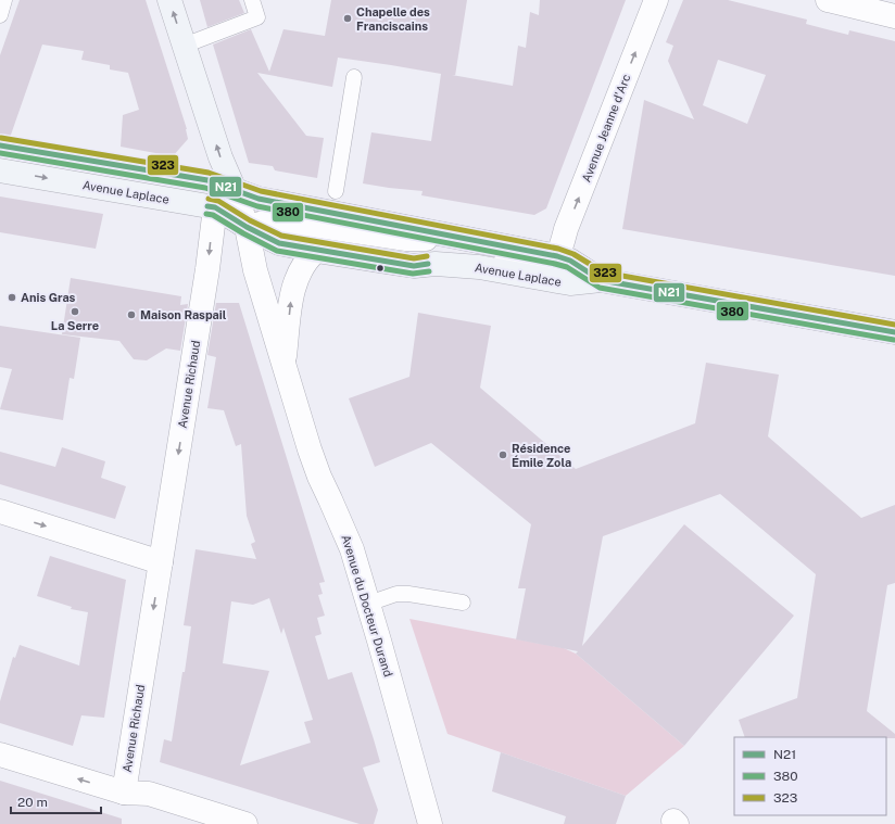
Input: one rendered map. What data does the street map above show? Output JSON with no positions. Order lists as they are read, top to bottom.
{
  "streets": {
    "main road": ["Avenue Laplace"],
    "street": ["Avenue Jeanne d'Arc", "Avenue Richaud", "Avenue du Docteur Durand"]
  },
  "crossings": [
    ["Avenue Jeanne d'Arc", "Avenue Laplace"],
    ["Avenue Laplace", "Avenue Richaud"],
    ["Avenue Laplace", "Avenue du Docteur Durand"]
  ],
  "one_way": ["Avenue Jeanne d'Arc", "Avenue Richaud"],
  "places": [
    "Chapelle des Franciscains",
    "Anis Gras",
    "La Serre",
    "Maison Raspail",
    "Résidence Émile Zola"
  ],
  "lines": ["transit line 323", "transit line N21", "transit line 380"],
  "legend": ["N21", "380", "323"],
  "scale_bar": "20 m"
}
